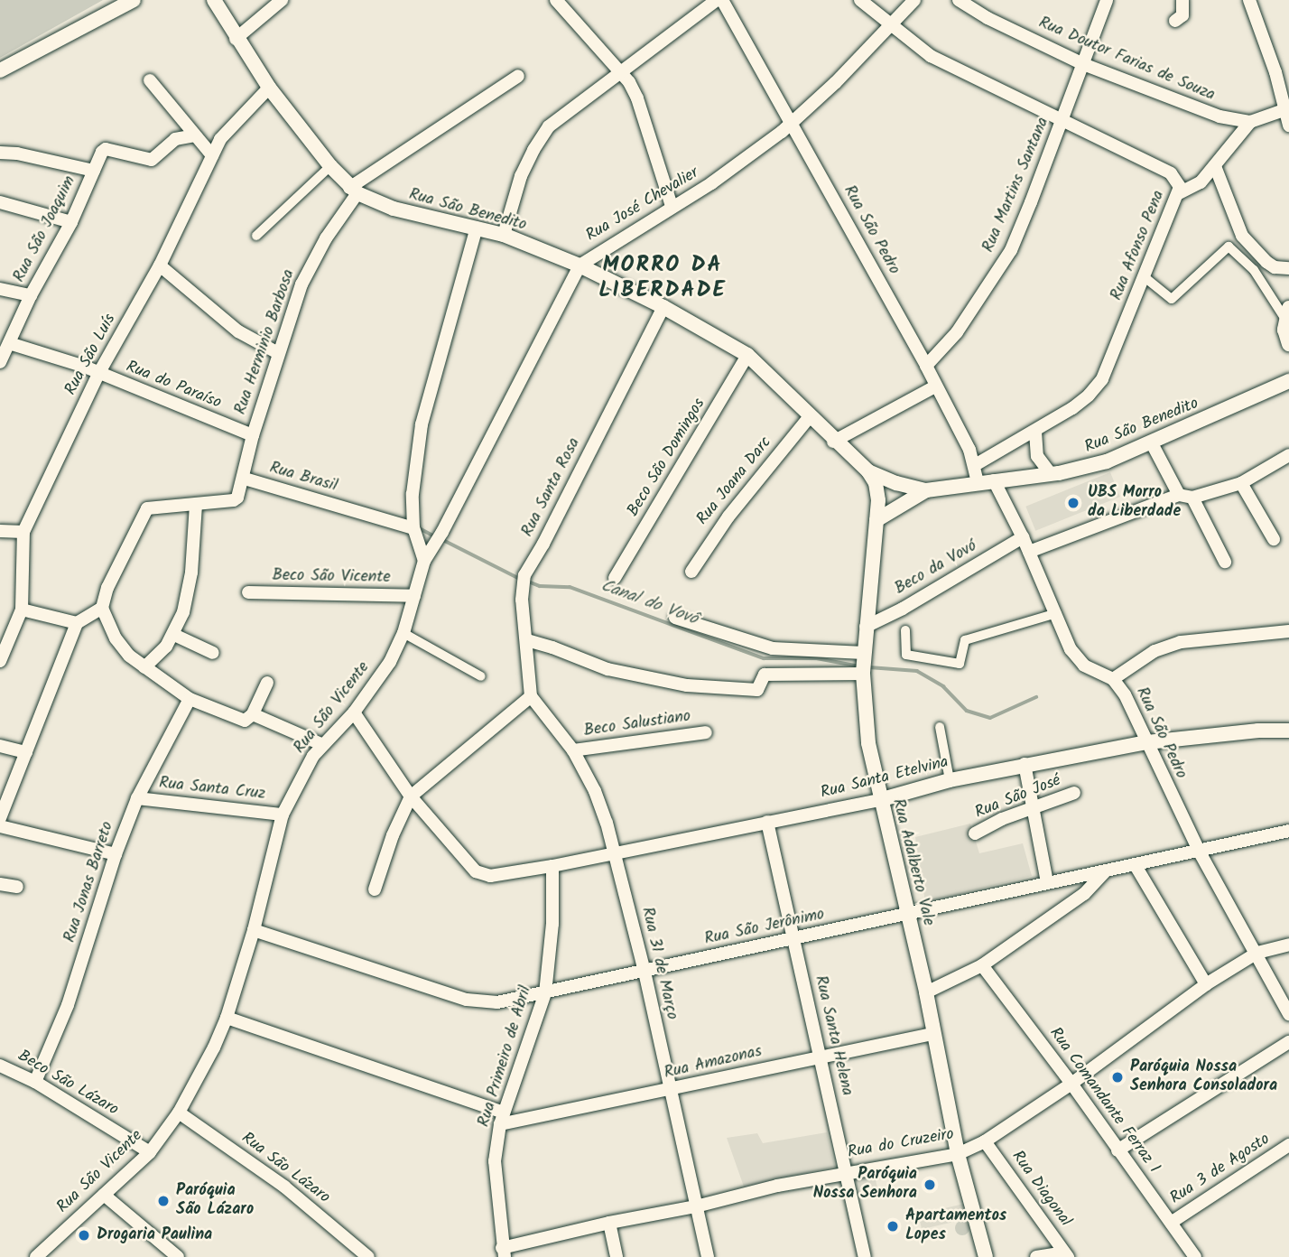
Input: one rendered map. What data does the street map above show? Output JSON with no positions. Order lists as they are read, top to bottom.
{
  "streets": {
    "street": [
      "Rua Doutor Farias de Souza",
      "Rua Martins Santana",
      "Rua José Chevalier",
      "Rua São Benedito",
      "Rua São Joaquim",
      "Rua São Pedro",
      "Rua Afonso Pena",
      "Rua Herminio Barbosa",
      "Rua São Luís",
      "Rua do Paraíso",
      "Beco São Domingos",
      "Rua Brasil",
      "Rua Joana Darc",
      "Rua Santa Rosa",
      "Beco da Vovó",
      "Beco São Vicente",
      "Rua São Vicente",
      "Beco Salustiano",
      "Rua Santa Etelvina",
      "Rua Santa Cruz",
      "Rua São José",
      "Rua Adalberto Vale",
      "Rua Jonas Barreto",
      "Rua São Jerônimo",
      "Rua 31 de Março",
      "Rua Santa Helena",
      "Rua Primeiro de Abril",
      "Rua Amazonas",
      "Beco São Lázaro",
      "Rua Comandante Ferraz 1",
      "Rua do Cruzeiro",
      "Rua São Lázaro",
      "Rua 3 de Agosto",
      "Rua Diagonal"
    ]
  },
  "crossings": [
    ["Rua Doutor Farias de Souza", "Rua Martins Santana"],
    ["Rua Martins Santana", "Rua São Pedro"],
    ["Rua Martins Santana", "Rua Afonso Pena"],
    ["Rua José Chevalier", "Rua São Benedito"],
    ["Rua José Chevalier", "Rua São Pedro"],
    ["Rua José Chevalier", "Rua Afonso Pena"],
    ["Rua José Chevalier", "Rua São Vicente"],
    ["Rua São Benedito", "Rua São Pedro"],
    ["Rua São Benedito", "Rua Herminio Barbosa"],
    ["Rua São Benedito", "Rua São Luís"],
    ["Rua São Benedito", "Beco São Domingos"],
    ["Rua São Benedito", "Rua Joana Darc"],
    ["Rua São Benedito", "Rua Santa Rosa"],
    ["Rua São Benedito", "Rua Adalberto Vale"],
    ["Rua São Joaquim", "Rua do Paraíso"],
    ["Rua São Pedro", "Rua Afonso Pena"],
    ["Rua São Pedro", "Beco da Vovó"],
    ["Rua São Pedro", "Rua Santa Etelvina"],
    ["Rua São Pedro", "Rua São Jerônimo"],
    ["Rua São Pedro", "Rua do Cruzeiro"],
    ["Rua Herminio Barbosa", "Rua do Paraíso"],
    ["Rua Herminio Barbosa", "Rua Brasil"],
    ["Rua São Luís", "Rua do Paraíso"],
    ["Rua Santa Rosa", "Beco Salustiano"],
    ["Rua Santa Rosa", "Rua 31 de Março"],
    ["Beco da Vovó", "Rua Adalberto Vale"],
    ["Beco São Vicente", "Rua São Vicente"],
    ["Rua São Vicente", "Rua Santa Cruz"],
    ["Rua São Vicente", "Rua São Jerônimo"],
    ["Rua São Vicente", "Beco São Lázaro"],
    ["Rua São Vicente", "Rua São Lázaro"],
    ["Beco Salustiano", "Rua Adalberto Vale"],
    ["Beco Salustiano", "Rua 31 de Março"],
    ["Rua Santa Etelvina", "Rua Adalberto Vale"],
    ["Rua Santa Etelvina", "Rua 31 de Março"],
    ["Rua Santa Etelvina", "Rua Santa Helena"],
    ["Rua Santa Etelvina", "Rua Primeiro de Abril"],
    ["Rua Santa Cruz", "Rua Jonas Barreto"],
    ["Rua Adalberto Vale", "Rua São Jerônimo"],
    ["Rua Adalberto Vale", "Rua Amazonas"],
    ["Rua Adalberto Vale", "Rua do Cruzeiro"],
    ["Rua Jonas Barreto", "Beco São Lázaro"],
    ["Rua São Jerônimo", "Rua 31 de Março"],
    ["Rua São Jerônimo", "Rua Santa Helena"],
    ["Rua São Jerônimo", "Rua Primeiro de Abril"],
    ["Rua 31 de Março", "Rua Amazonas"],
    ["Rua 31 de Março", "Rua do Cruzeiro"],
    ["Rua Santa Helena", "Rua Amazonas"],
    ["Rua Santa Helena", "Rua do Cruzeiro"],
    ["Rua Primeiro de Abril", "Rua Amazonas"],
    ["Rua Primeiro de Abril", "Rua do Cruzeiro"],
    ["Rua Comandante Ferraz 1", "Rua do Cruzeiro"],
    ["Rua Comandante Ferraz 1", "Rua 3 de Agosto"],
    ["Rua do Cruzeiro", "Rua Diagonal"]
  ],
  "districts": ["MORRO DA LIBERDADE"],
  "water": ["Canal do Vovô"],
  "places": [
    "UBS Morro da Liberdade",
    "Paróquia Nossa Senhora Consoladora",
    "Paróquia Nossa Senhora",
    "Paróquia São Lázaro",
    "Apartamentos Lopes",
    "Drogaria Paulina"
  ]
}
